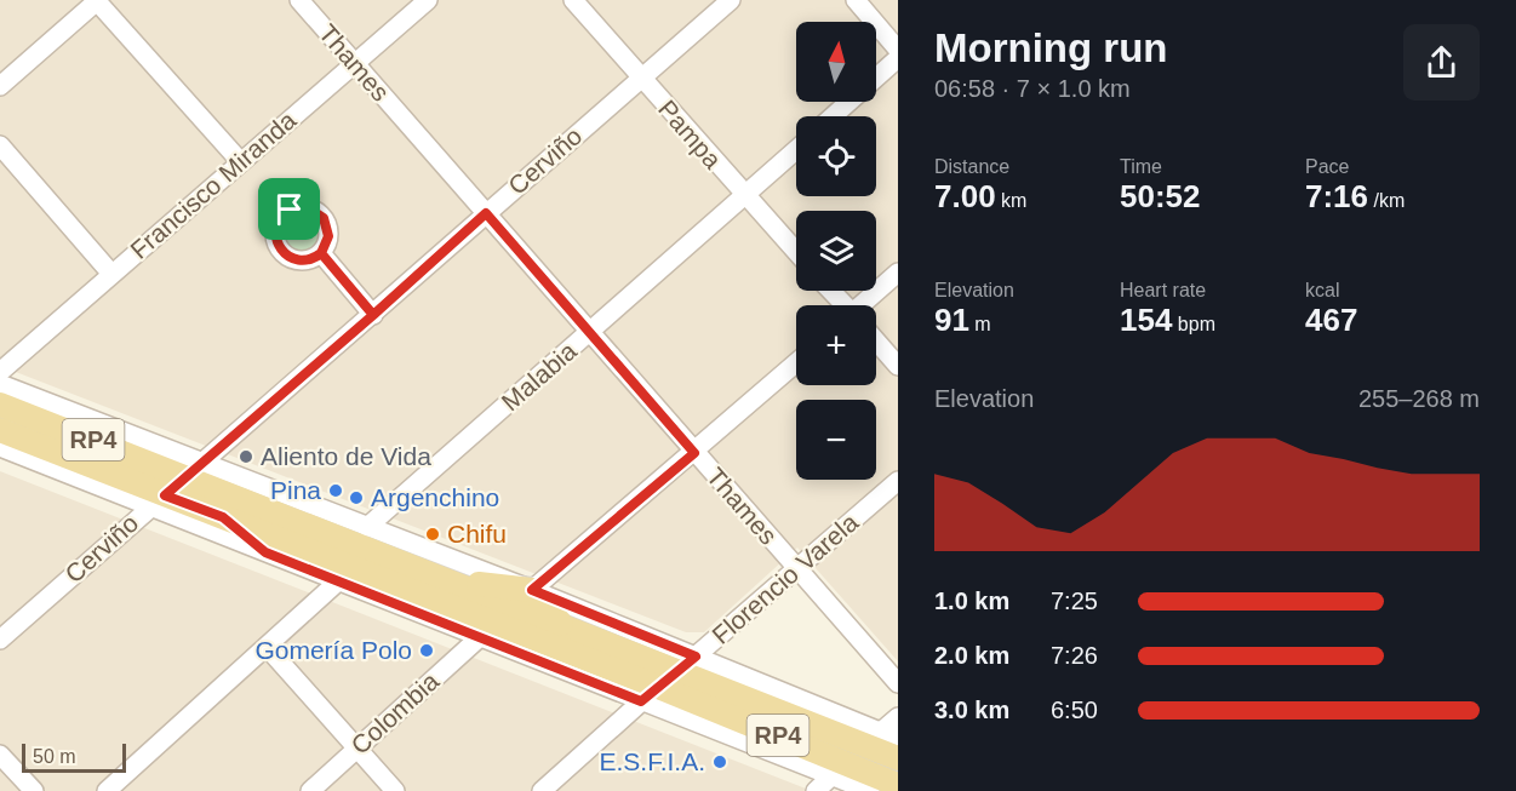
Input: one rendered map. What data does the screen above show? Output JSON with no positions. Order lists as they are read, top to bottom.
{
  "streets": {
    "main road": ["RP4"],
    "street": [
      "Thames",
      "Pampa",
      "Cerviño",
      "Francisco Miranda",
      "Malabia",
      "Florencio Varela",
      "Colombia"
    ]
  },
  "crossings": [
    ["Thames", "Cerviño"],
    ["Thames", "Francisco Miranda"],
    ["Thames", "Malabia"],
    ["Thames", "Florencio Varela"],
    ["Pampa", "Cerviño"],
    ["Pampa", "Malabia"],
    ["Cerviño", "RP4"],
    ["RP4", "Florencio Varela"]
  ],
  "places": [
    "Aliento de Vida",
    "Pina",
    "Argenchino",
    "Chifu",
    "Gomería Polo",
    "E.S.F.I.A."
  ],
  "scale_bar": "50 m",
  "north": "top",
  "page": {
    "heading": ["Morning run", "06:58 · 7 × 1.0 km"],
    "map_buttons": ["+", "−"],
    "stats": [
      ["Distance", "7.00 km"],
      ["Time", "50:52"],
      ["Pace", "7:16 /km"],
      ["Elevation", "91 m"],
      ["Heart rate", "154 bpm"],
      ["kcal", "467"]
    ],
    "chart": ["Elevation", "255–268 m"],
    "list": [
      {
        "name": "1.0 km",
        "note": "7:25"
      },
      {
        "name": "2.0 km",
        "note": "7:26"
      },
      {
        "name": "3.0 km",
        "note": "6:50"
      }
    ],
    "scale": "50 m"
  }
}
